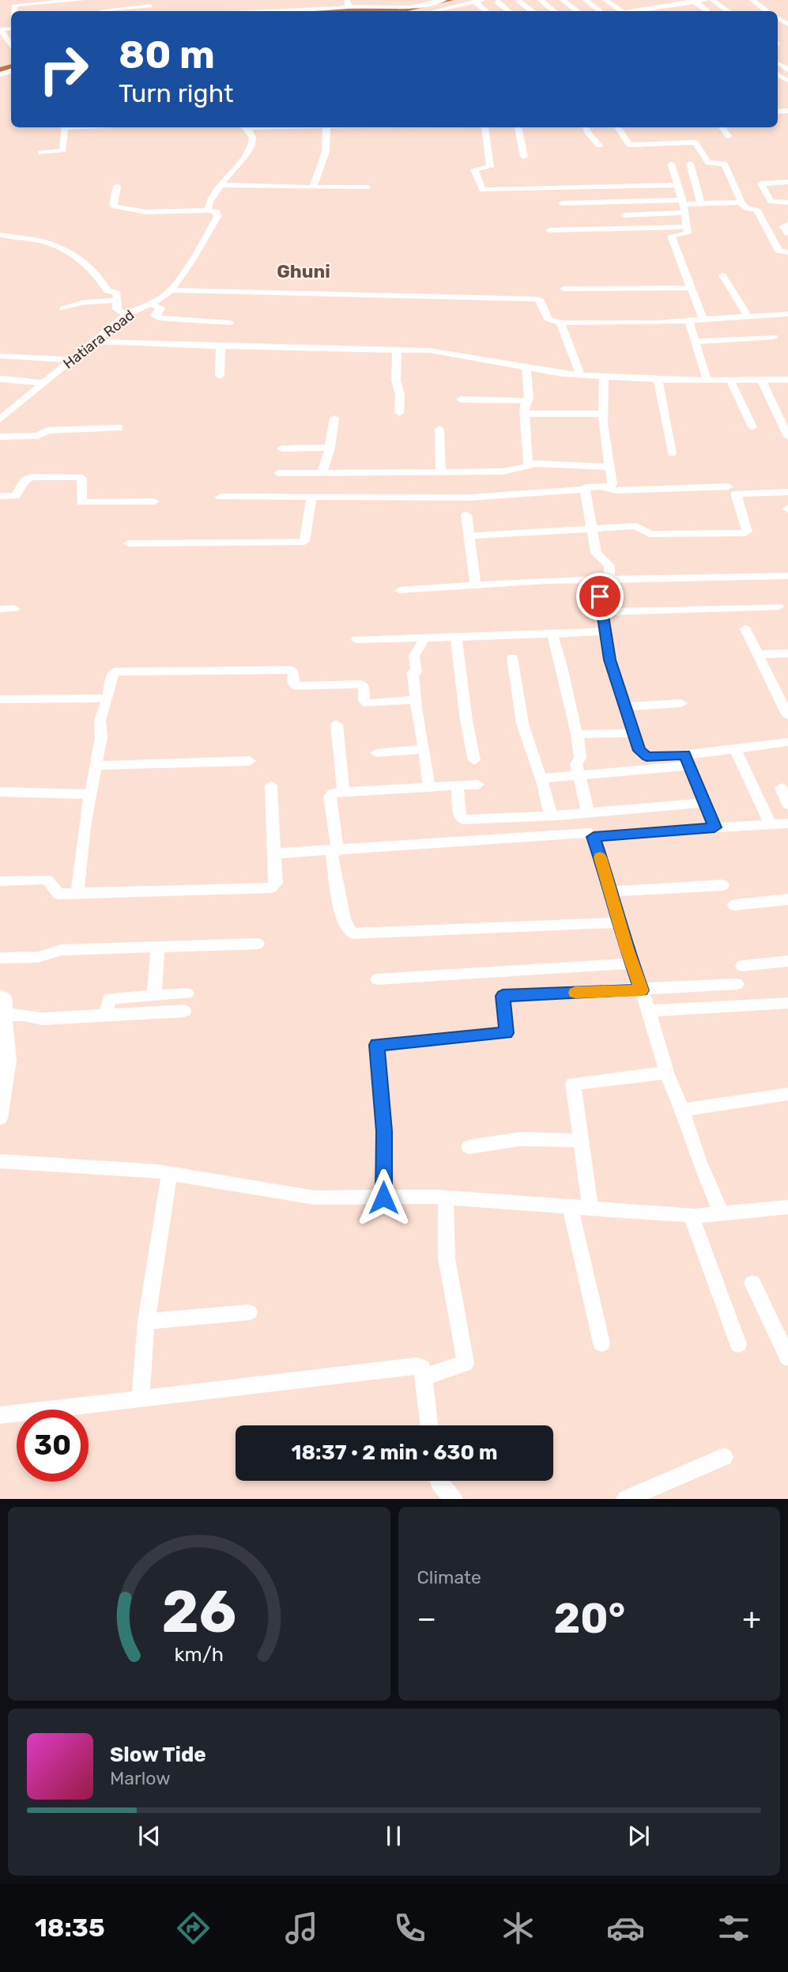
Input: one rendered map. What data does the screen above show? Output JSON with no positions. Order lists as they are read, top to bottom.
{
  "streets": {
    "street": ["Hatiara Road"]
  },
  "districts": ["Ghuni"],
  "page": {
    "turn": ["80 m", "Turn right"],
    "limit": "30",
    "trip": "18:37 · 2 min · 630 m",
    "tile": "Climate",
    "heat": ["−", "20°", "+"],
    "song": ["Slow Tide", "Marlow"],
    "tabs": "18:35",
    "gauge": ["26", "km/h"]
  }
}
